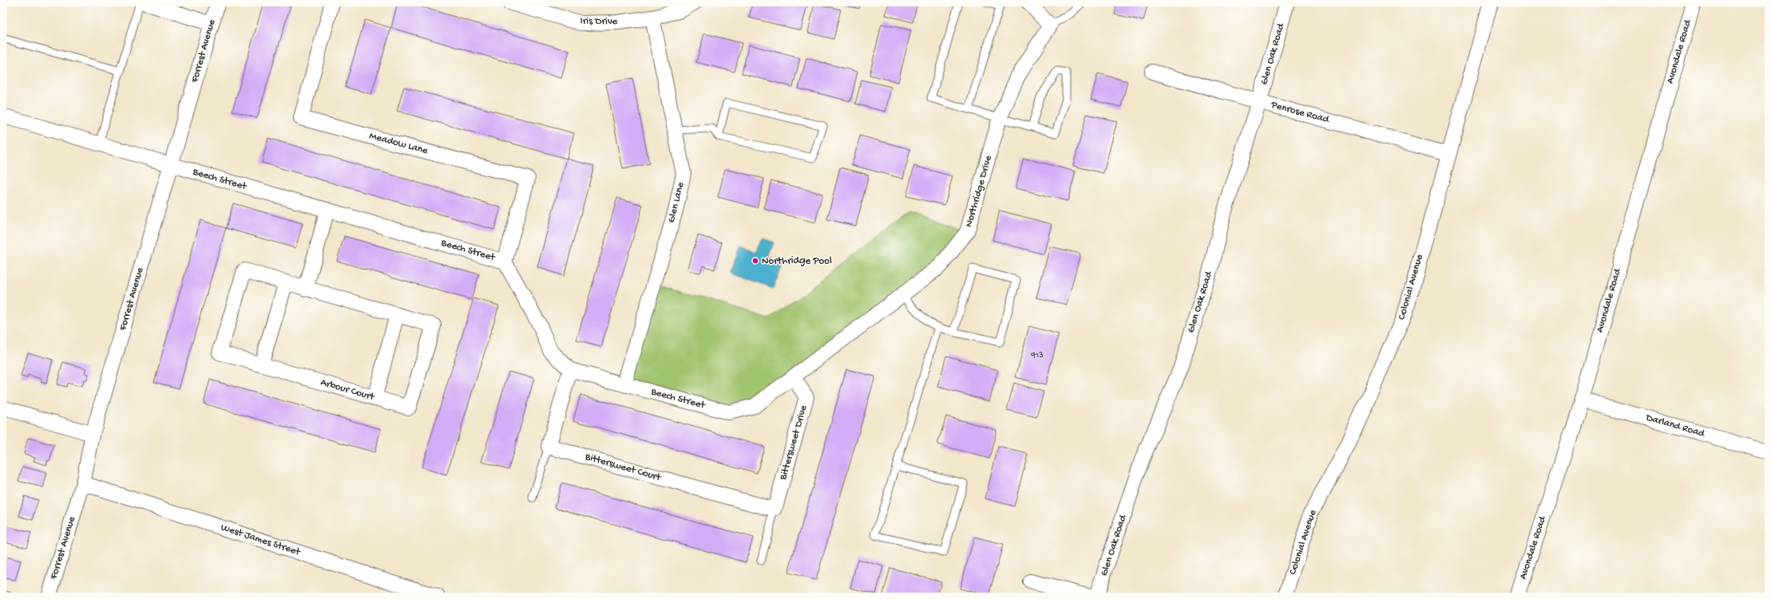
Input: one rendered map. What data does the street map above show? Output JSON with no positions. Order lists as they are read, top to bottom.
{
  "streets": {
    "street": [
      "Iris Drive",
      "Forrest Avenue",
      "Avondale Road",
      "Glen Oak Road",
      "Penrose Road",
      "Meadow Lane",
      "Beech Street",
      "Northridge Drive",
      "Glen Lane",
      "Colonial Avenue",
      "Arbour Court",
      "Darland Road",
      "Bittersweet Drive",
      "Bittersweet Court",
      "West James Street"
    ]
  },
  "crossings": [
    ["Iris Drive", "Glen Lane"],
    ["Forrest Avenue", "Beech Street"],
    ["Forrest Avenue", "West James Street"],
    ["Avondale Road", "Darland Road"],
    ["Glen Oak Road", "Penrose Road"],
    ["Penrose Road", "Colonial Avenue"],
    ["Meadow Lane", "Beech Street"],
    ["Beech Street", "Northridge Drive"],
    ["Beech Street", "Glen Lane"],
    ["Beech Street", "Bittersweet Drive"],
    ["Bittersweet Drive", "Bittersweet Court"]
  ],
  "places": ["Northridge Pool"],
  "house_numbers": ["913"]
}
